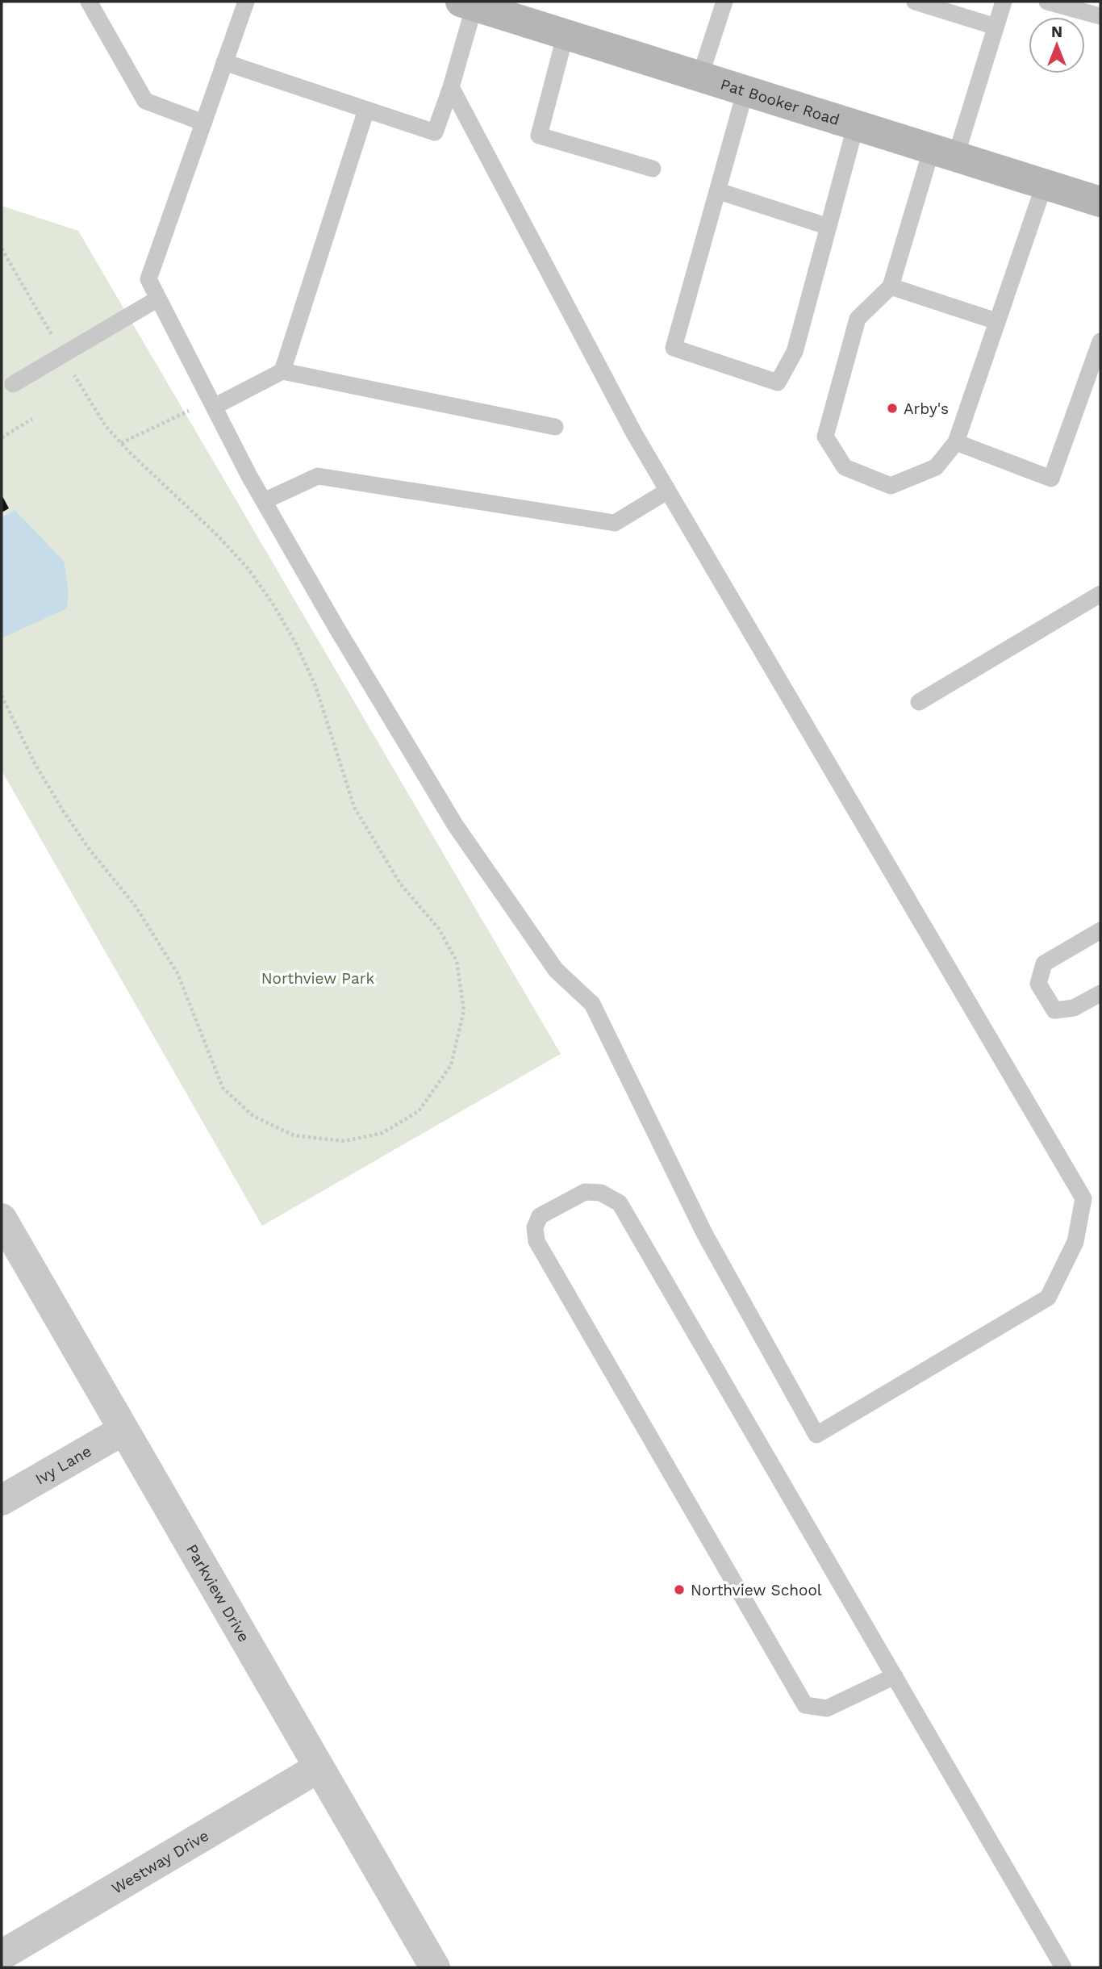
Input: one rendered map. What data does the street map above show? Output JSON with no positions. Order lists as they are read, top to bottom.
{
  "streets": {
    "main road": ["Pat Booker Road"],
    "street": ["Ivy Lane", "Parkview Drive", "Westway Drive"]
  },
  "crossings": [
    ["Ivy Lane", "Parkview Drive"],
    ["Parkview Drive", "Westway Drive"]
  ],
  "parks": ["Northview Park"],
  "places": ["Arby's", "Northview School"],
  "north": "top"
}
